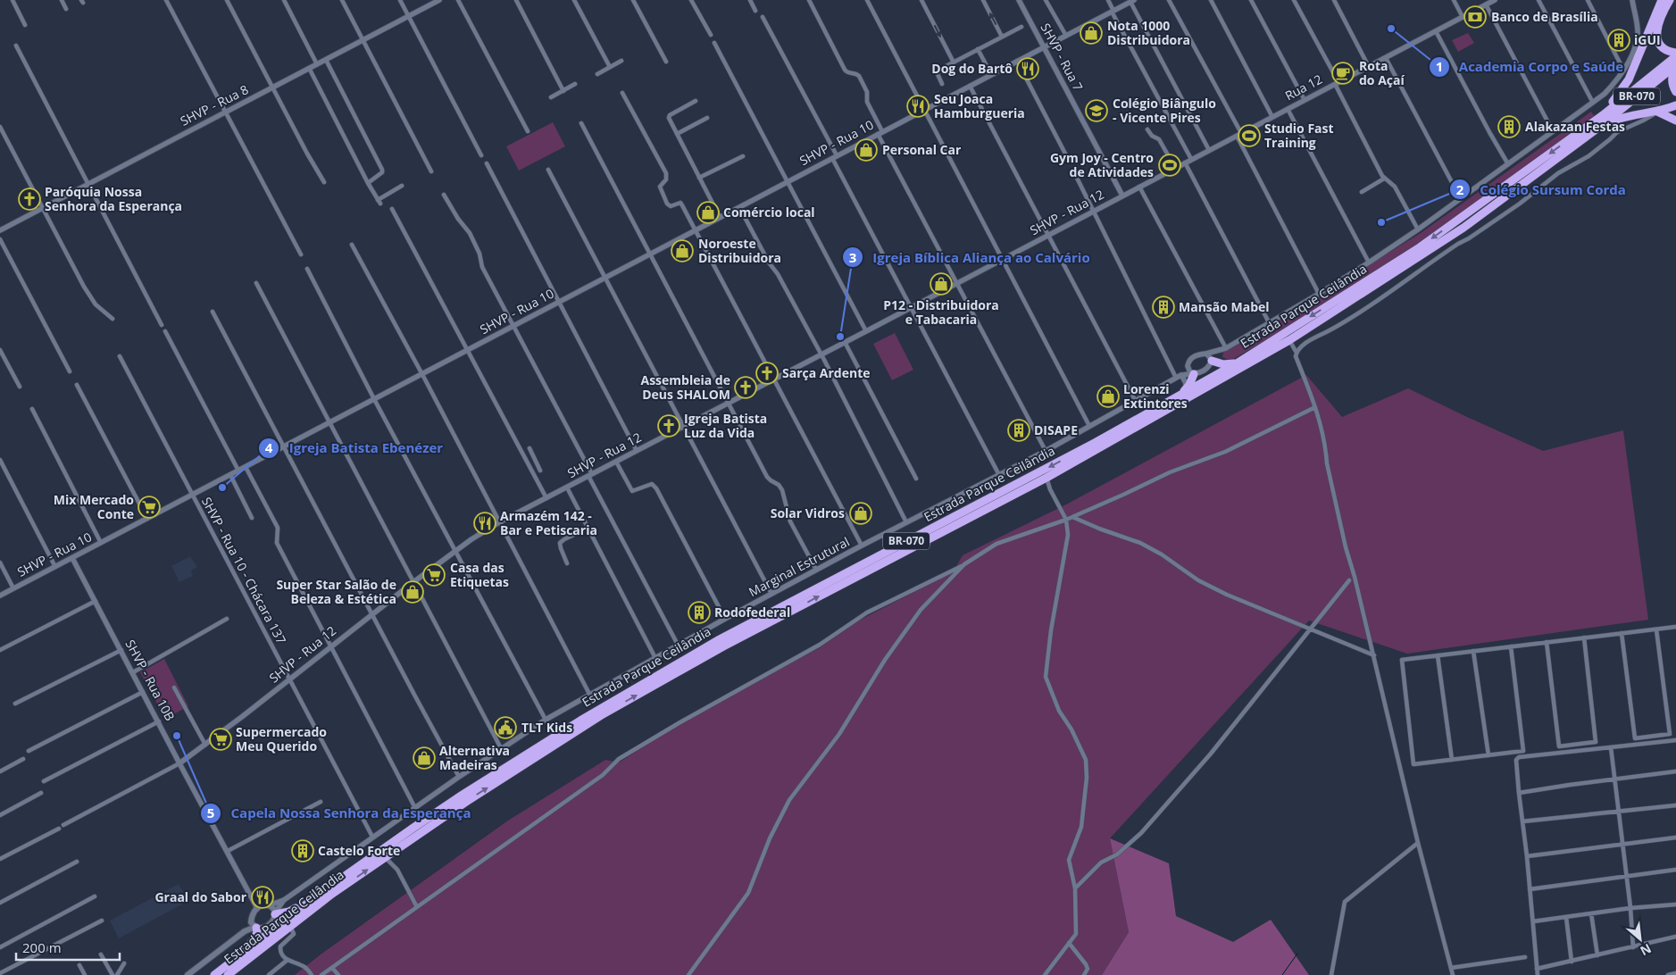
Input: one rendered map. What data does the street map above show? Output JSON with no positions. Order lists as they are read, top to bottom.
{
  "streets": {
    "highway": ["BR-070", "Estrada Parque Ceilândia"],
    "street": [
      "SHVP - Rua 7",
      "Rua 12",
      "SHVP - Rua 8",
      "SHVP - Rua 10",
      "SHVP - Rua 12",
      "Marginal Estrutural",
      "SHVP - Rua 10 - Chácara 137",
      "SHVP - Rua 10B"
    ]
  },
  "crossings": [
    ["SHVP - Rua 7", "Rua 12"],
    ["SHVP - Rua 7", "SHVP - Rua 10"],
    ["SHVP - Rua 7", "SHVP - Rua 12"],
    ["Rua 12", "SHVP - Rua 12"],
    ["SHVP - Rua 10", "SHVP - Rua 10 - Chácara 137"],
    ["SHVP - Rua 10", "SHVP - Rua 10B"],
    ["SHVP - Rua 12", "SHVP - Rua 10 - Chácara 137"],
    ["SHVP - Rua 12", "SHVP - Rua 10B"],
    ["Marginal Estrutural", "SHVP - Rua 10 - Chácara 137"],
    ["Marginal Estrutural", "SHVP - Rua 10B"]
  ],
  "places": {
    "bank": ["Banco de Brasília"],
    "other": [
      "Academia Corpo e Saúde",
      "Colégio Sursum Corda",
      "Igreja Bíblica Aliança ao Calvário",
      "Igreja Batista Ebenézer",
      "Capela Nossa Senhora da Esperança"
    ],
    "shop": [
      "Nota 1000 Distribuidora",
      "Personal Car",
      "Comércio local",
      "Noroeste Distribuidora",
      "P12 - Distribuidora e Tabacaria",
      "Lorenzi Extintores",
      "Solar Vidros",
      "Super Star Salão de Beleza & Estética",
      "Alternativa Madeiras"
    ],
    "building": [
      "iGUI",
      "Alakazan Festas",
      "Mansão Mabel",
      "DISAPE",
      "Rodofederal",
      "Castelo Forte"
    ],
    "restaurant": [
      "Dog do Bartô",
      "Seu Joaca Hamburgueria",
      "Armazém 142 - Bar e Petiscaria",
      "Graal do Sabor"
    ],
    "cafe": ["Rota do Açaí"],
    "school or university": ["Colégio Biângulo - Vicente Pires"],
    "sports": ["Studio Fast Training", "Gym Joy - Centro de Atividades"],
    "church": [
      "Paróquia Nossa Senhora da Esperança",
      "Sarça Ardente",
      "Assembleia de Deus SHALOM",
      "Igreja Batista Luz da Vida"
    ],
    "supermarket": ["Mix Mercado Conte", "Casa das Etiquetas", "Supermercado Meu Querido"],
    "public building": ["TLT Kids"]
  },
  "scale_bar": "200 m",
  "north": "bottom right"
}
